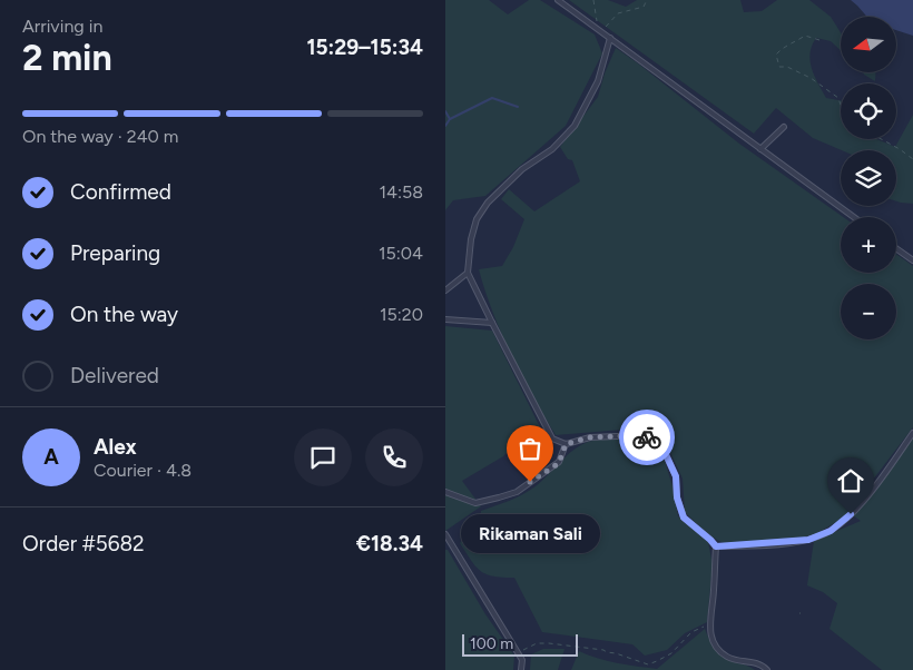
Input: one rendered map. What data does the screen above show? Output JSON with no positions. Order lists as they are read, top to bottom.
{
  "places": ["Rikaman Sali"],
  "scale_bar": "100 m",
  "north": "left",
  "page": {
    "heading": ["2 min", "Arriving in", "15:29–15:34"],
    "panel": [
      "Alex",
      "Courier · 4.8",
      "Order #5682",
      "€18.34"
    ],
    "map_buttons": ["+", "−"],
    "bar": "On the way · 240 m",
    "list": [
      ["Confirmed", "14:58"],
      ["Preparing", "15:04"],
      ["On the way", "15:20"],
      "Delivered"
    ],
    "round": "A",
    "bubble": "Rikaman Sali",
    "scale": "100 m"
  }
}
